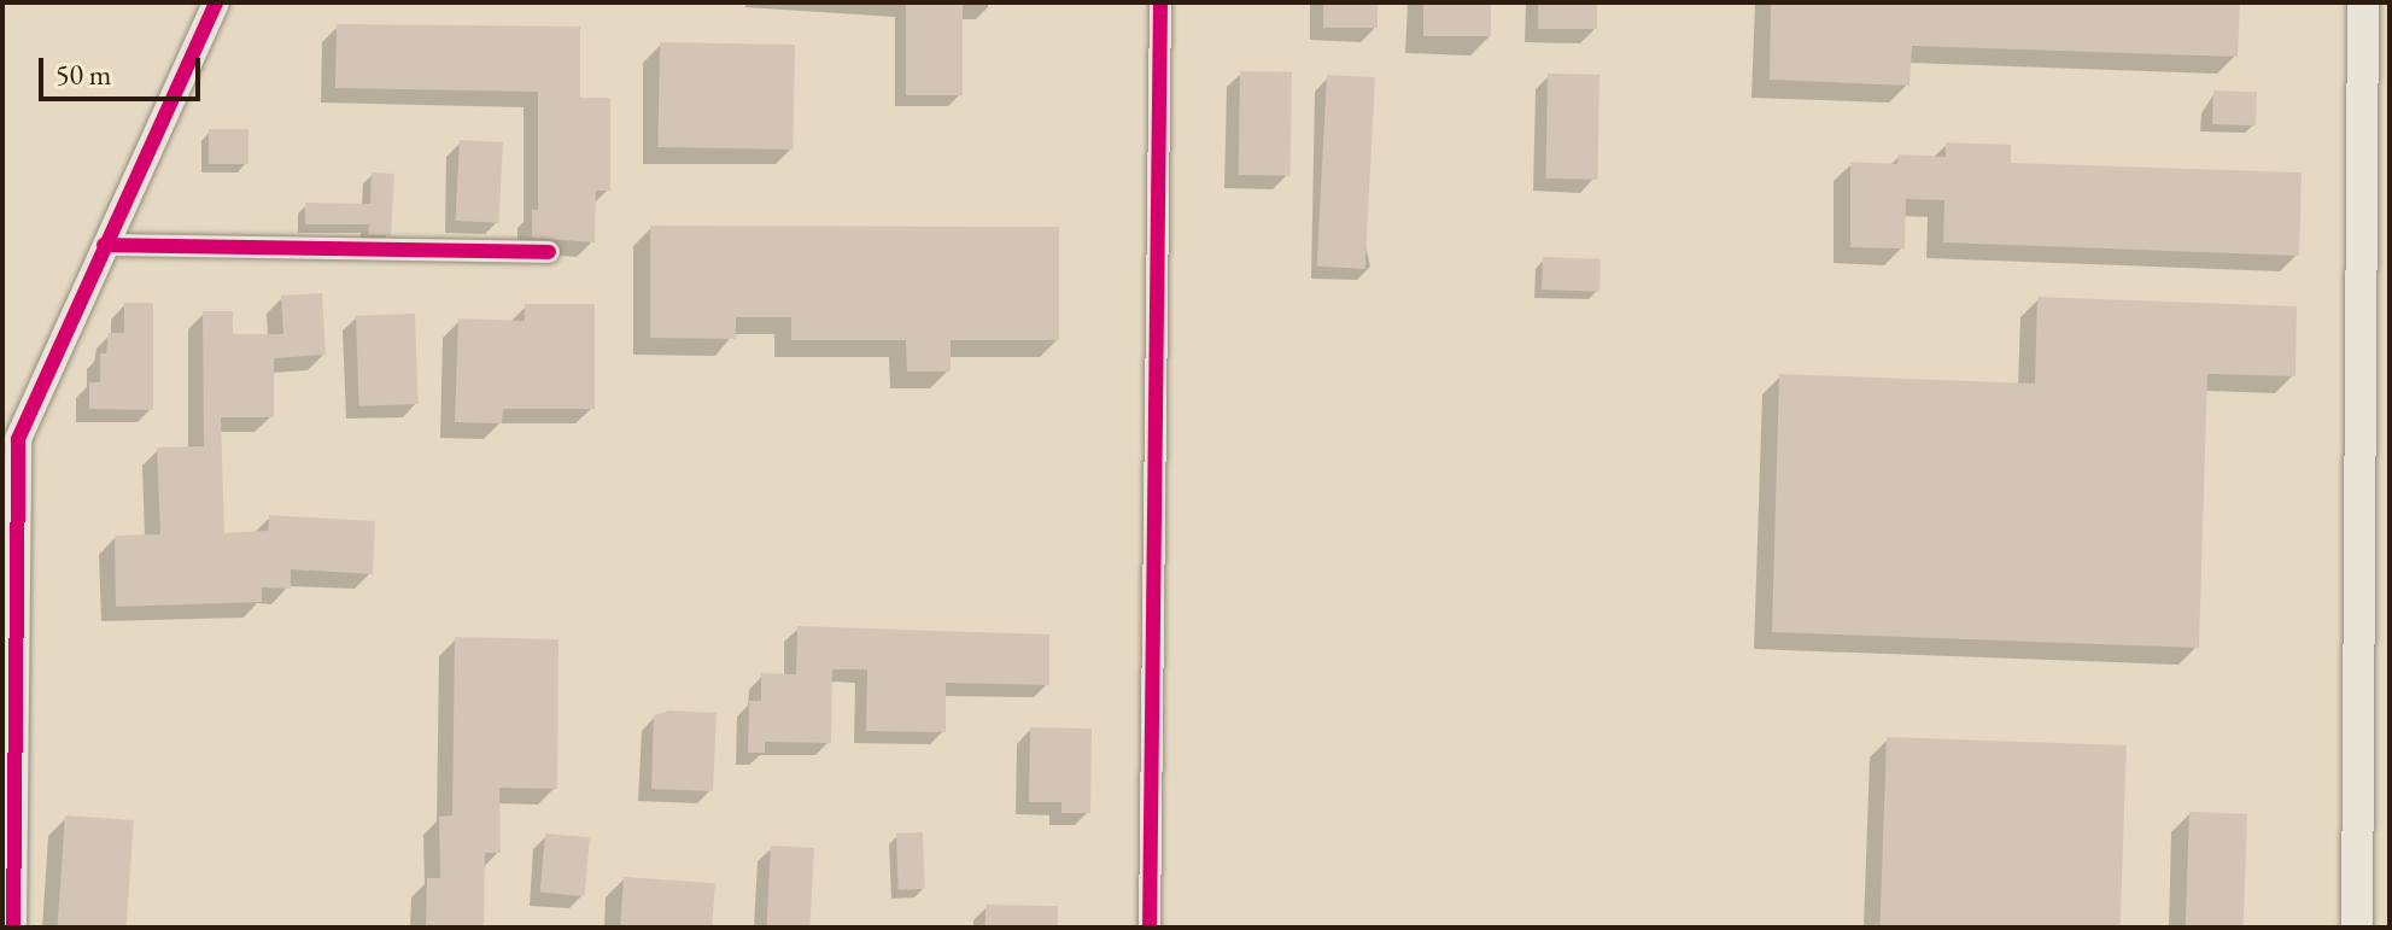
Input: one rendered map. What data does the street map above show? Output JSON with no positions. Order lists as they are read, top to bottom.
{
  "scale_bar": "50 m"
}
